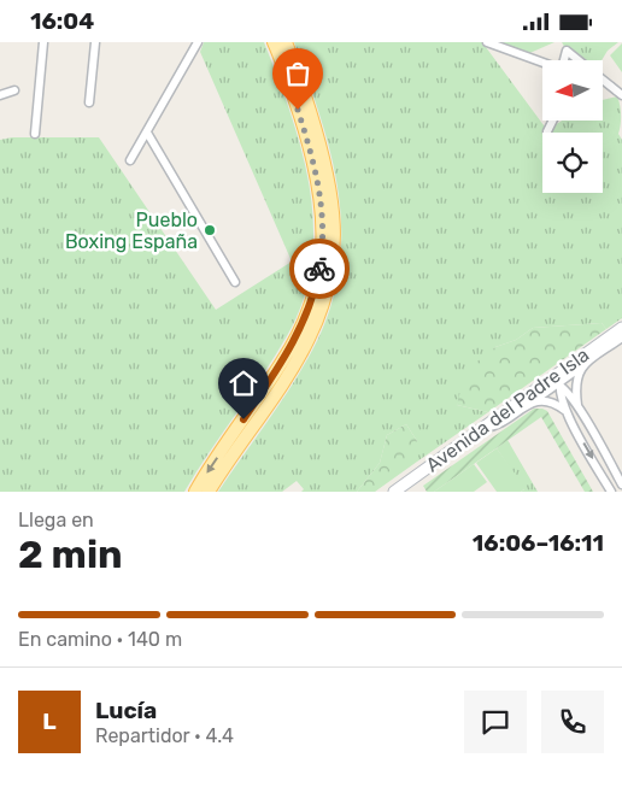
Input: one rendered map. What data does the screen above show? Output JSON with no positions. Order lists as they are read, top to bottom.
{
  "streets": {
    "main road": ["Avenida del Padre Isla"]
  },
  "places": ["Pueblo Boxing España"],
  "north": "left",
  "page": {
    "status": "16:04",
    "heading": ["2 min", "Llega en", "16:06–16:11"],
    "panel": ["Lucía", "Repartidor · 4.4"],
    "bar": "En camino · 140 m",
    "round": "L"
  }
}
